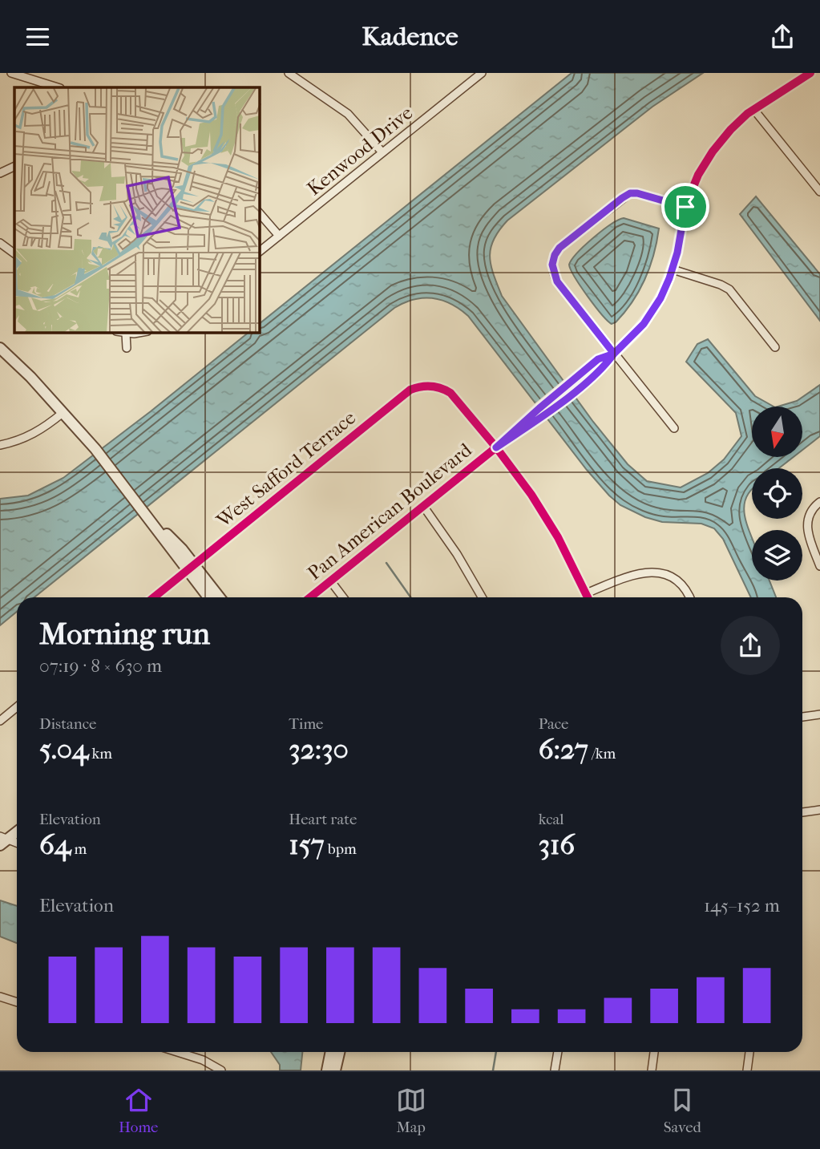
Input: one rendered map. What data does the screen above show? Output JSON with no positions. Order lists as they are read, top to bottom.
{
  "streets": {
    "street": ["Kenwood Drive", "West Safford Terrace", "Pan American Boulevard"]
  },
  "crossings": [
    ["West Safford Terrace", "Pan American Boulevard"]
  ],
  "north": "bottom",
  "page": {
    "header": "Kadence",
    "heading": ["Morning run", "07:19 · 8 × 630 m"],
    "stats": [
      ["Distance", "5.04 km"],
      ["Time", "32:30"],
      ["Pace", "6:27 /km"],
      ["Elevation", "64 m"],
      ["Heart rate", "157 bpm"],
      ["kcal", "316"]
    ],
    "chart": ["Elevation", "145–152 m"],
    "tabs": ["Home", "Map", "Saved"]
  }
}
